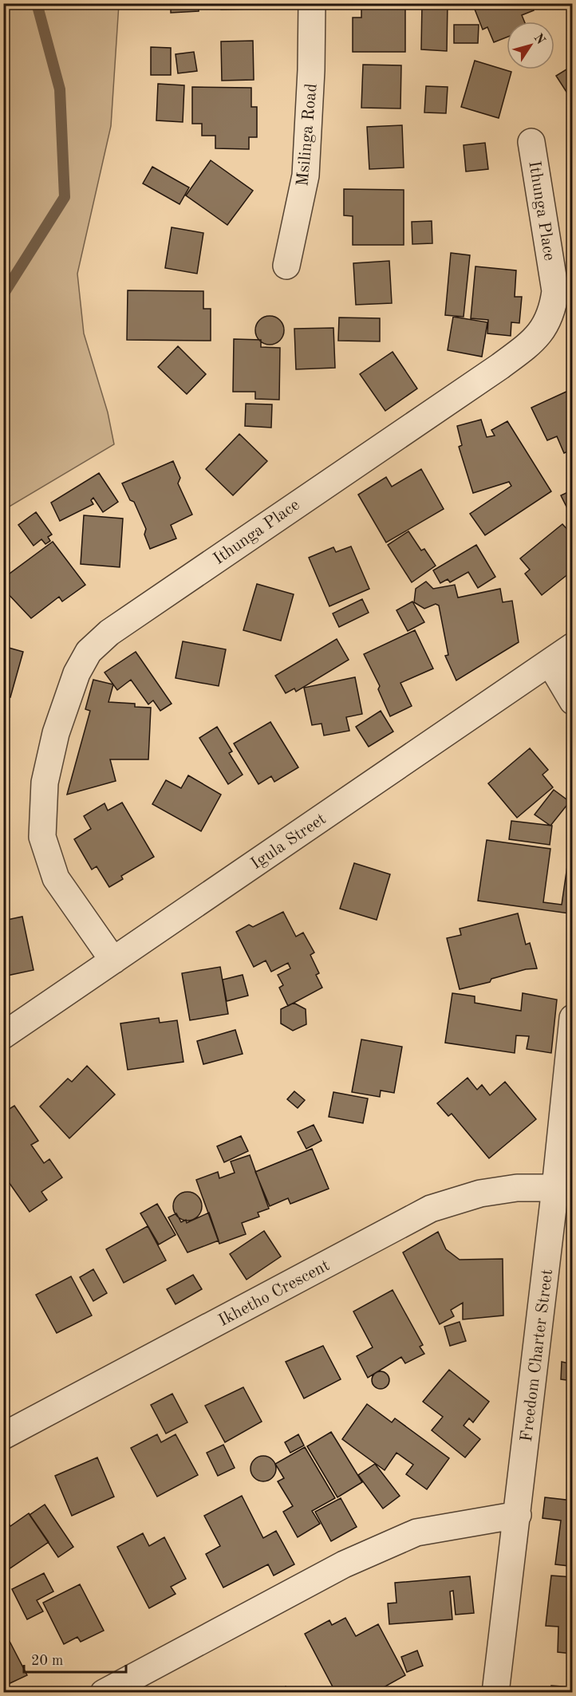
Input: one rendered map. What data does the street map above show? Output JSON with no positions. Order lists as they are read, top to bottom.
{
  "streets": {
    "street": [
      "Msilinga Road",
      "Ithunga Place",
      "Igula Street",
      "Ikhetho Crescent",
      "Freedom Charter Street"
    ]
  },
  "crossings": [
    ["Ithunga Place", "Igula Street"],
    ["Ikhetho Crescent", "Freedom Charter Street"]
  ],
  "scale_bar": "20 m",
  "north": "top right"
}
